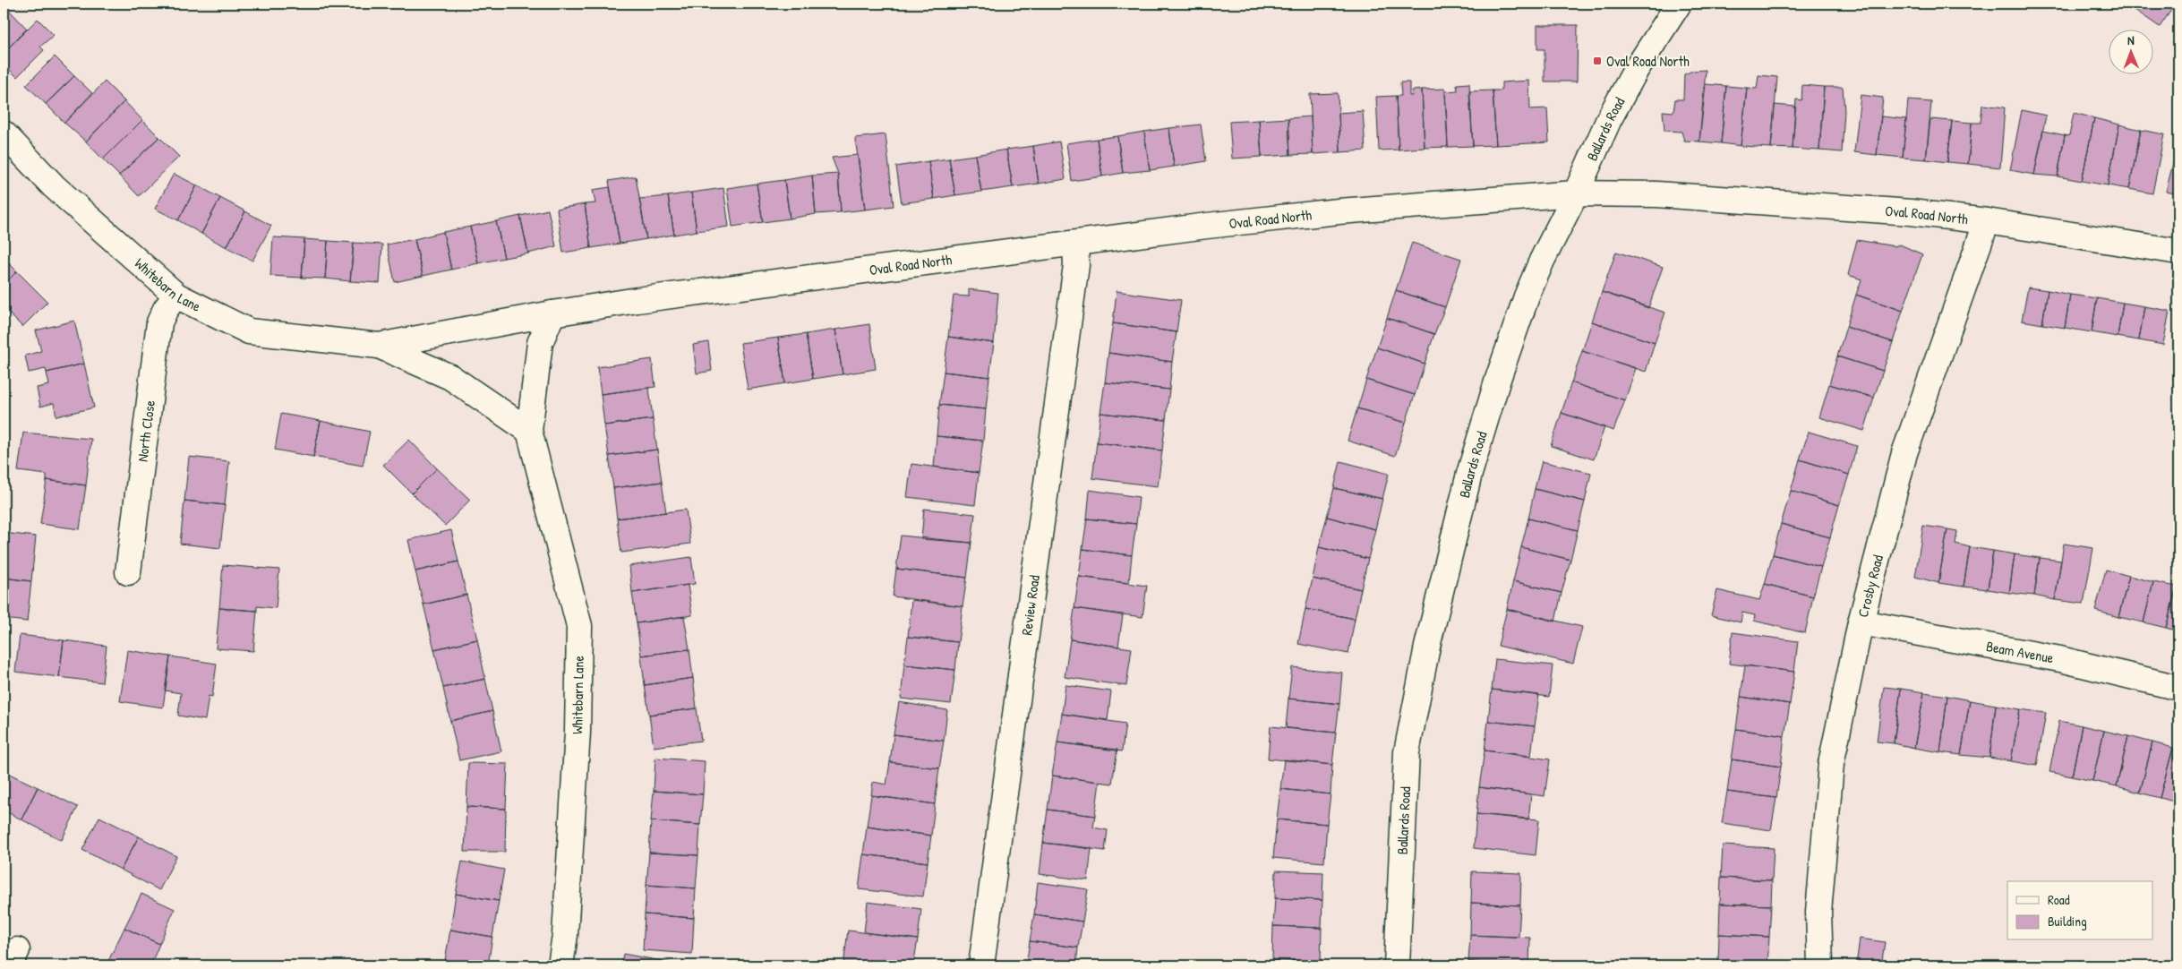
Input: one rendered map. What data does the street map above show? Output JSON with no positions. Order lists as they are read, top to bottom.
{
  "streets": {
    "street": [
      "Ballards Road",
      "Oval Road North",
      "Whitebarn Lane",
      "North Close",
      "Crosby Road",
      "Review Road",
      "Beam Avenue"
    ]
  },
  "crossings": [
    ["Ballards Road", "Oval Road North"],
    ["Oval Road North", "Whitebarn Lane"],
    ["Oval Road North", "Crosby Road"],
    ["Oval Road North", "Review Road"],
    ["Whitebarn Lane", "North Close"],
    ["Crosby Road", "Beam Avenue"]
  ],
  "places": {
    "transit": ["Oval Road North"]
  },
  "legend": ["Road", "Building"],
  "north": "top"
}
